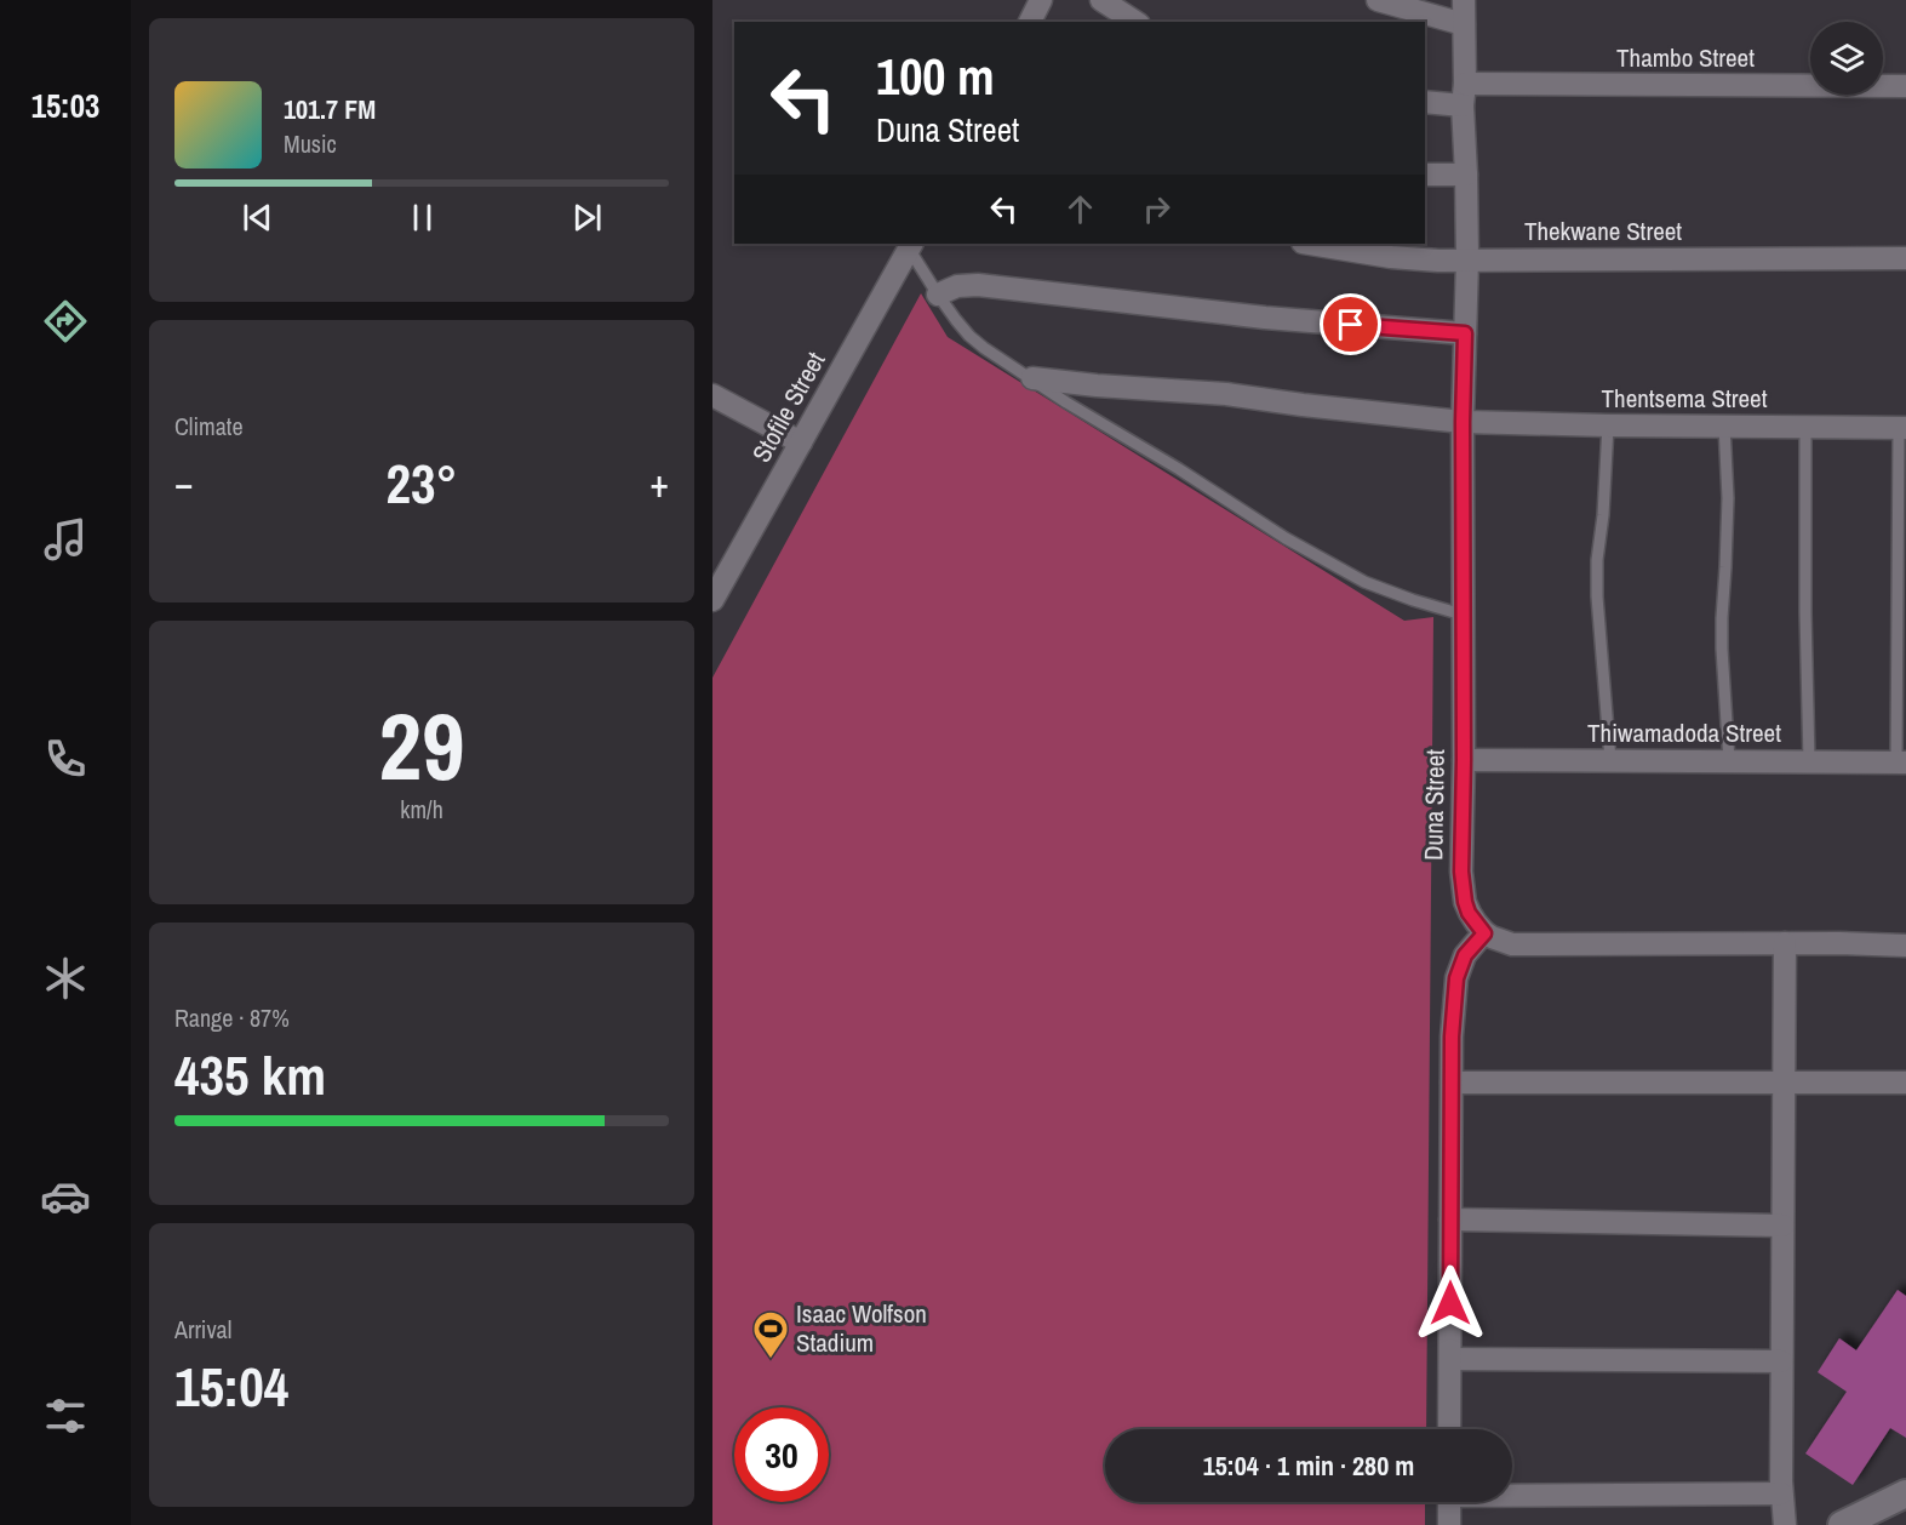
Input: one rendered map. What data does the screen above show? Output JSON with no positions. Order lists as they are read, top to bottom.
{
  "streets": {
    "street": [
      "Thambo Street",
      "Thekwane Street",
      "Thentsema Street",
      "Stofile Street",
      "Thiwamadoda Street",
      "Duna Street"
    ]
  },
  "crossings": [
    ["Thambo Street", "Duna Street"],
    ["Thekwane Street", "Duna Street"],
    ["Thentsema Street", "Duna Street"],
    ["Thiwamadoda Street", "Duna Street"]
  ],
  "places": {
    "sports": ["Isaac Wolfson Stadium"]
  },
  "page": {
    "tabs": "15:03",
    "turn": ["100 m", "Duna Street"],
    "song": ["101.7 FM", "Music"],
    "tile": [
      "Climate",
      ["29", "km/h"],
      ["Range · 87%", "435 km"],
      ["Arrival", "15:04"]
    ],
    "heat": ["−", "23°", "+"],
    "limit": "30",
    "trip": "15:04 · 1 min · 280 m"
  }
}
